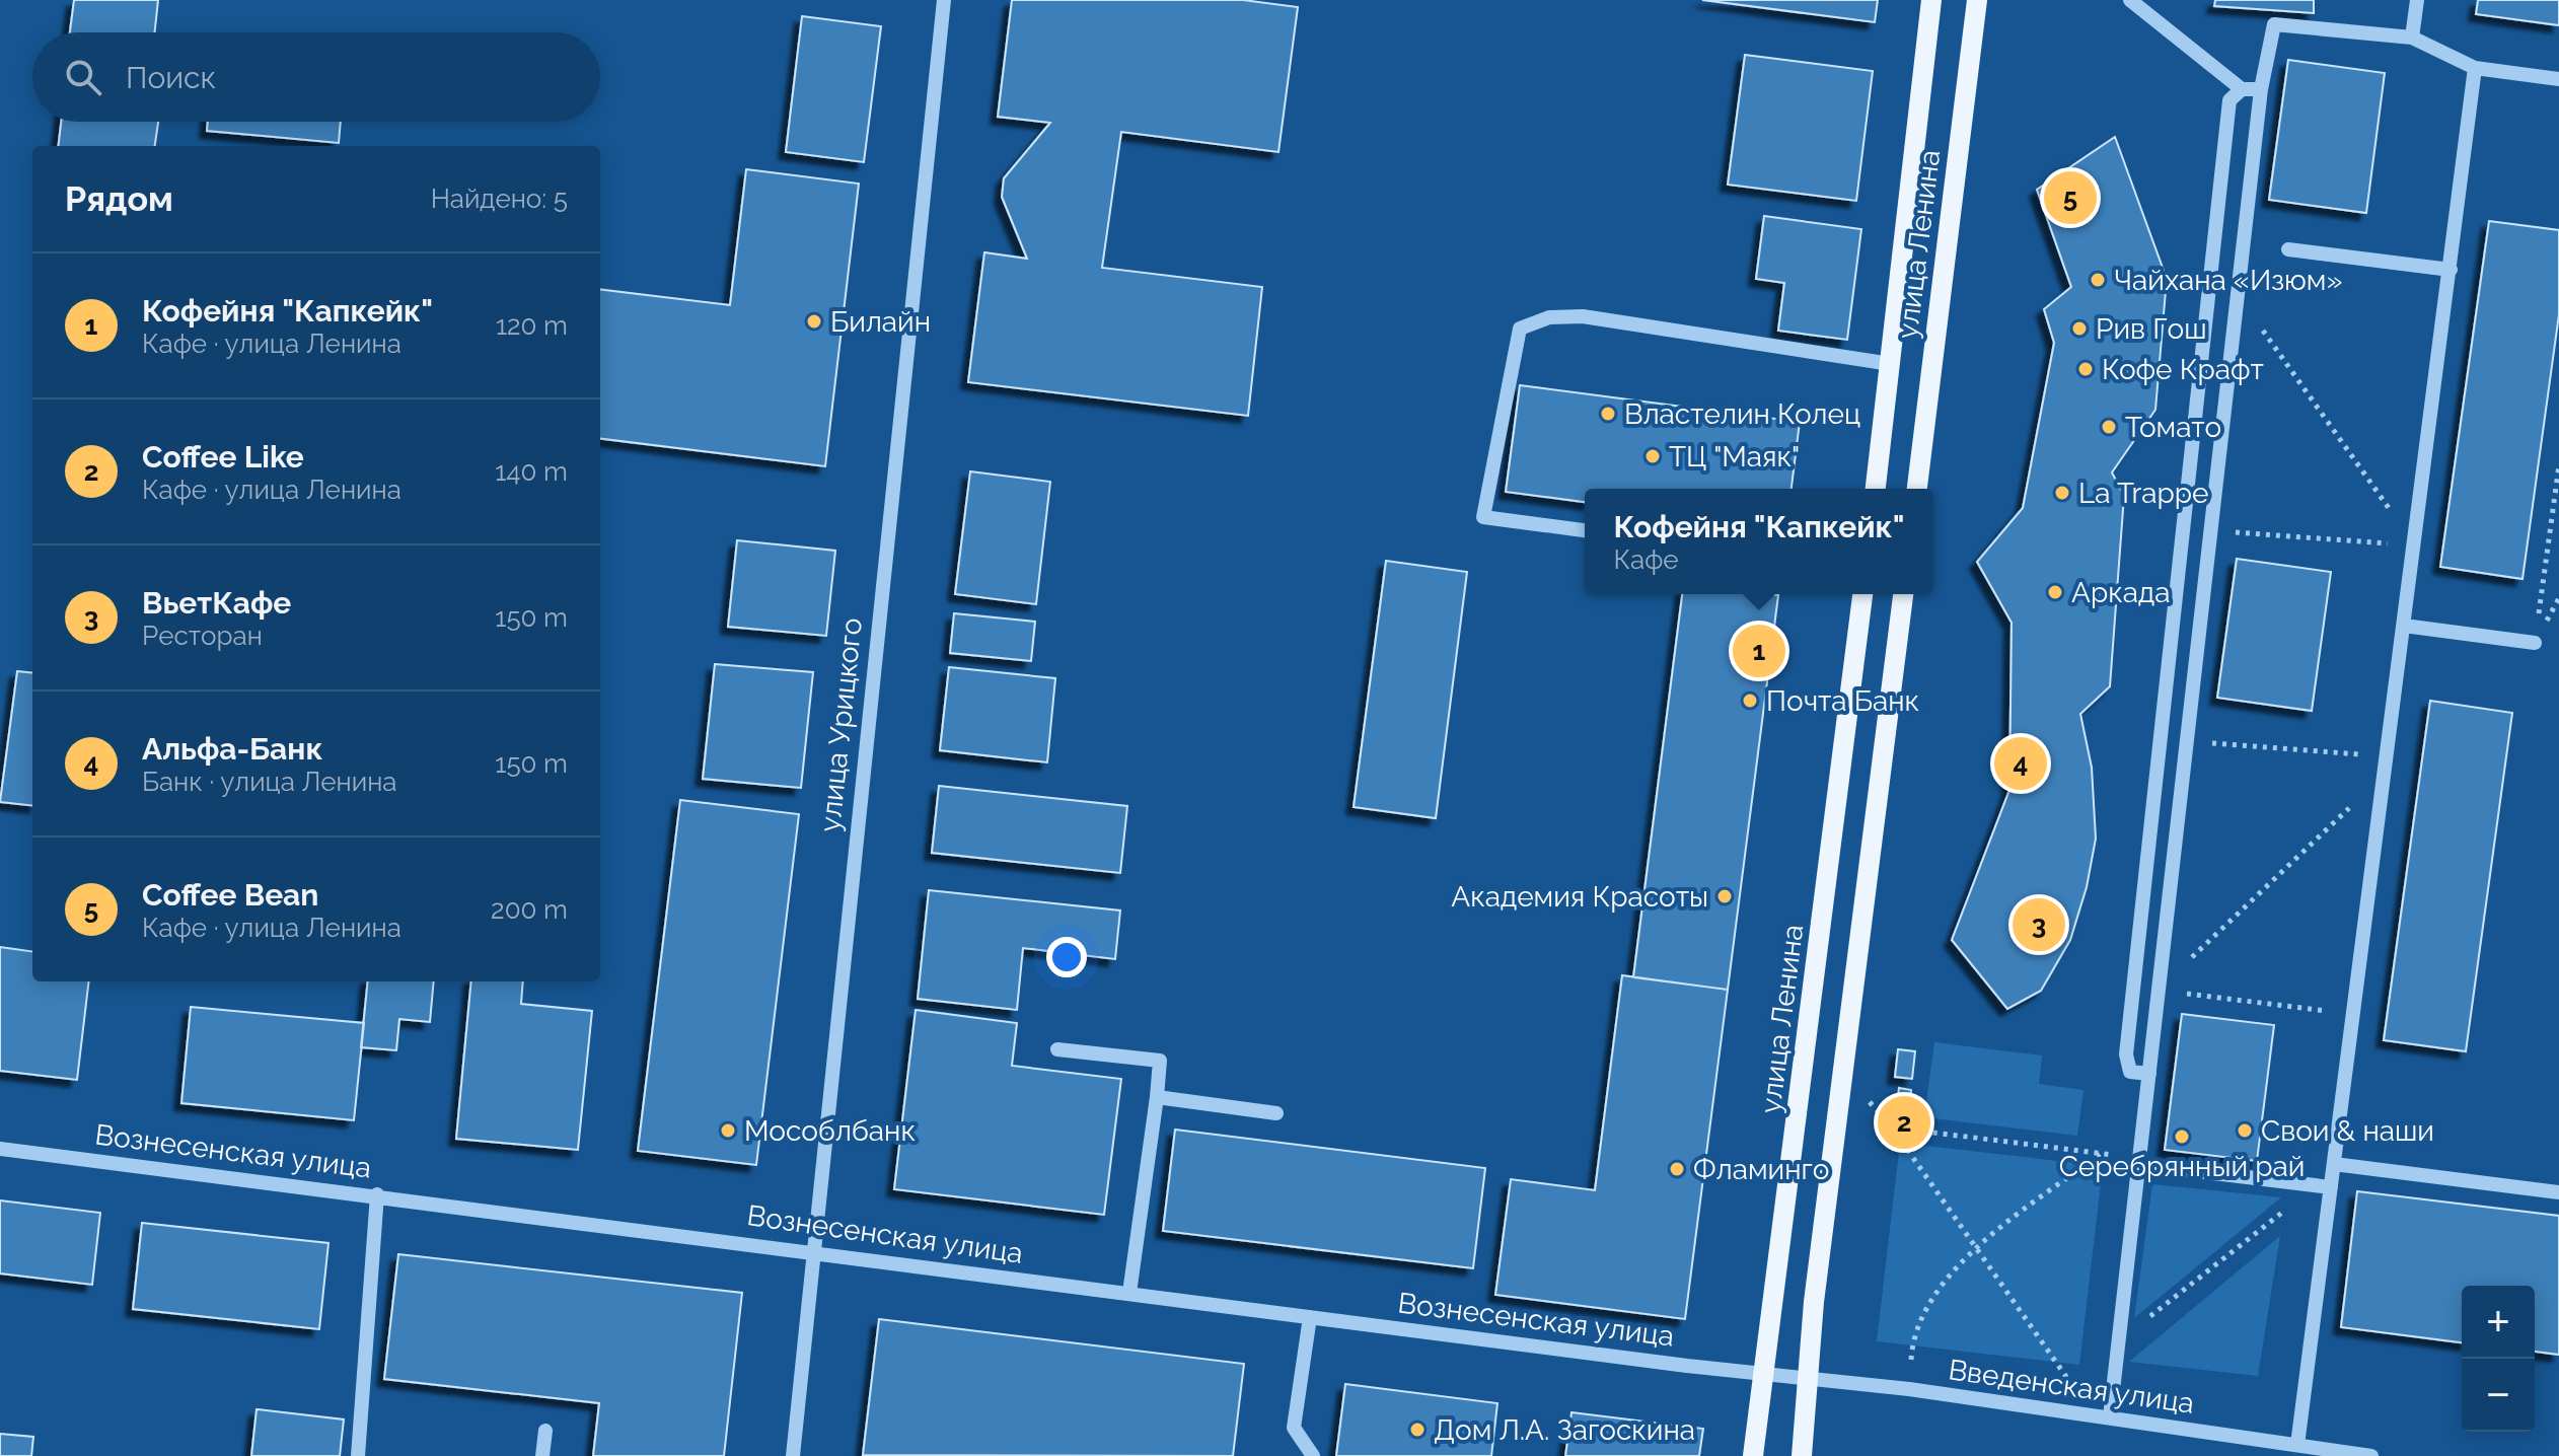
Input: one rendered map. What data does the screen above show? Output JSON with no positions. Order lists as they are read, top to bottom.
{
  "streets": {
    "main road": ["улица Ленина"],
    "street": ["улица Урицкого", "Вознесенская улица", "Введенская улица"]
  },
  "crossings": [
    ["улица Ленина", "Вознесенская улица"],
    ["улица Ленина", "Введенская улица"],
    ["улица Урицкого", "Вознесенская улица"],
    ["Вознесенская улица", "Введенская улица"]
  ],
  "places": [
    "Чайхана «Изюм»",
    "Билайн",
    "Рив Гош",
    "Кофе Крафт",
    "Властелин Колец",
    "Томато",
    "ТЦ \"Маяк\"",
    "La Trappe",
    "Аркада",
    "Почта Банк",
    "Академия Красоты",
    "Мособлбанк",
    "Свои & наши",
    "Серебрянный рай",
    "Фламинго",
    "Дом Л.А. Загоскина"
  ],
  "page": {
    "search": "Поиск",
    "heading": ["Рядом", "Найдено: 5"],
    "pins": [
      "5",
      "1",
      "4",
      "3",
      "2"
    ],
    "list": [
      {
        "mark": "1",
        "name": "Кофейня \"Капкейк\"",
        "note": "Кафе · улица Ленина",
        "value": "120 m"
      },
      {
        "mark": "2",
        "name": "Coffee Like",
        "note": "Кафе · улица Ленина",
        "value": "140 m"
      },
      {
        "mark": "3",
        "name": "ВьетКафе",
        "note": "Ресторан",
        "value": "150 m"
      },
      {
        "mark": "4",
        "name": "Альфа-Банк",
        "note": "Банк · улица Ленина",
        "value": "150 m"
      },
      {
        "mark": "5",
        "name": "Coffee Bean",
        "note": "Кафе · улица Ленина",
        "value": "200 m"
      }
    ],
    "popup": ["Кофейня \"Капкейк\"", "Кафе"],
    "map_buttons": ["+", "−"]
  }
}
